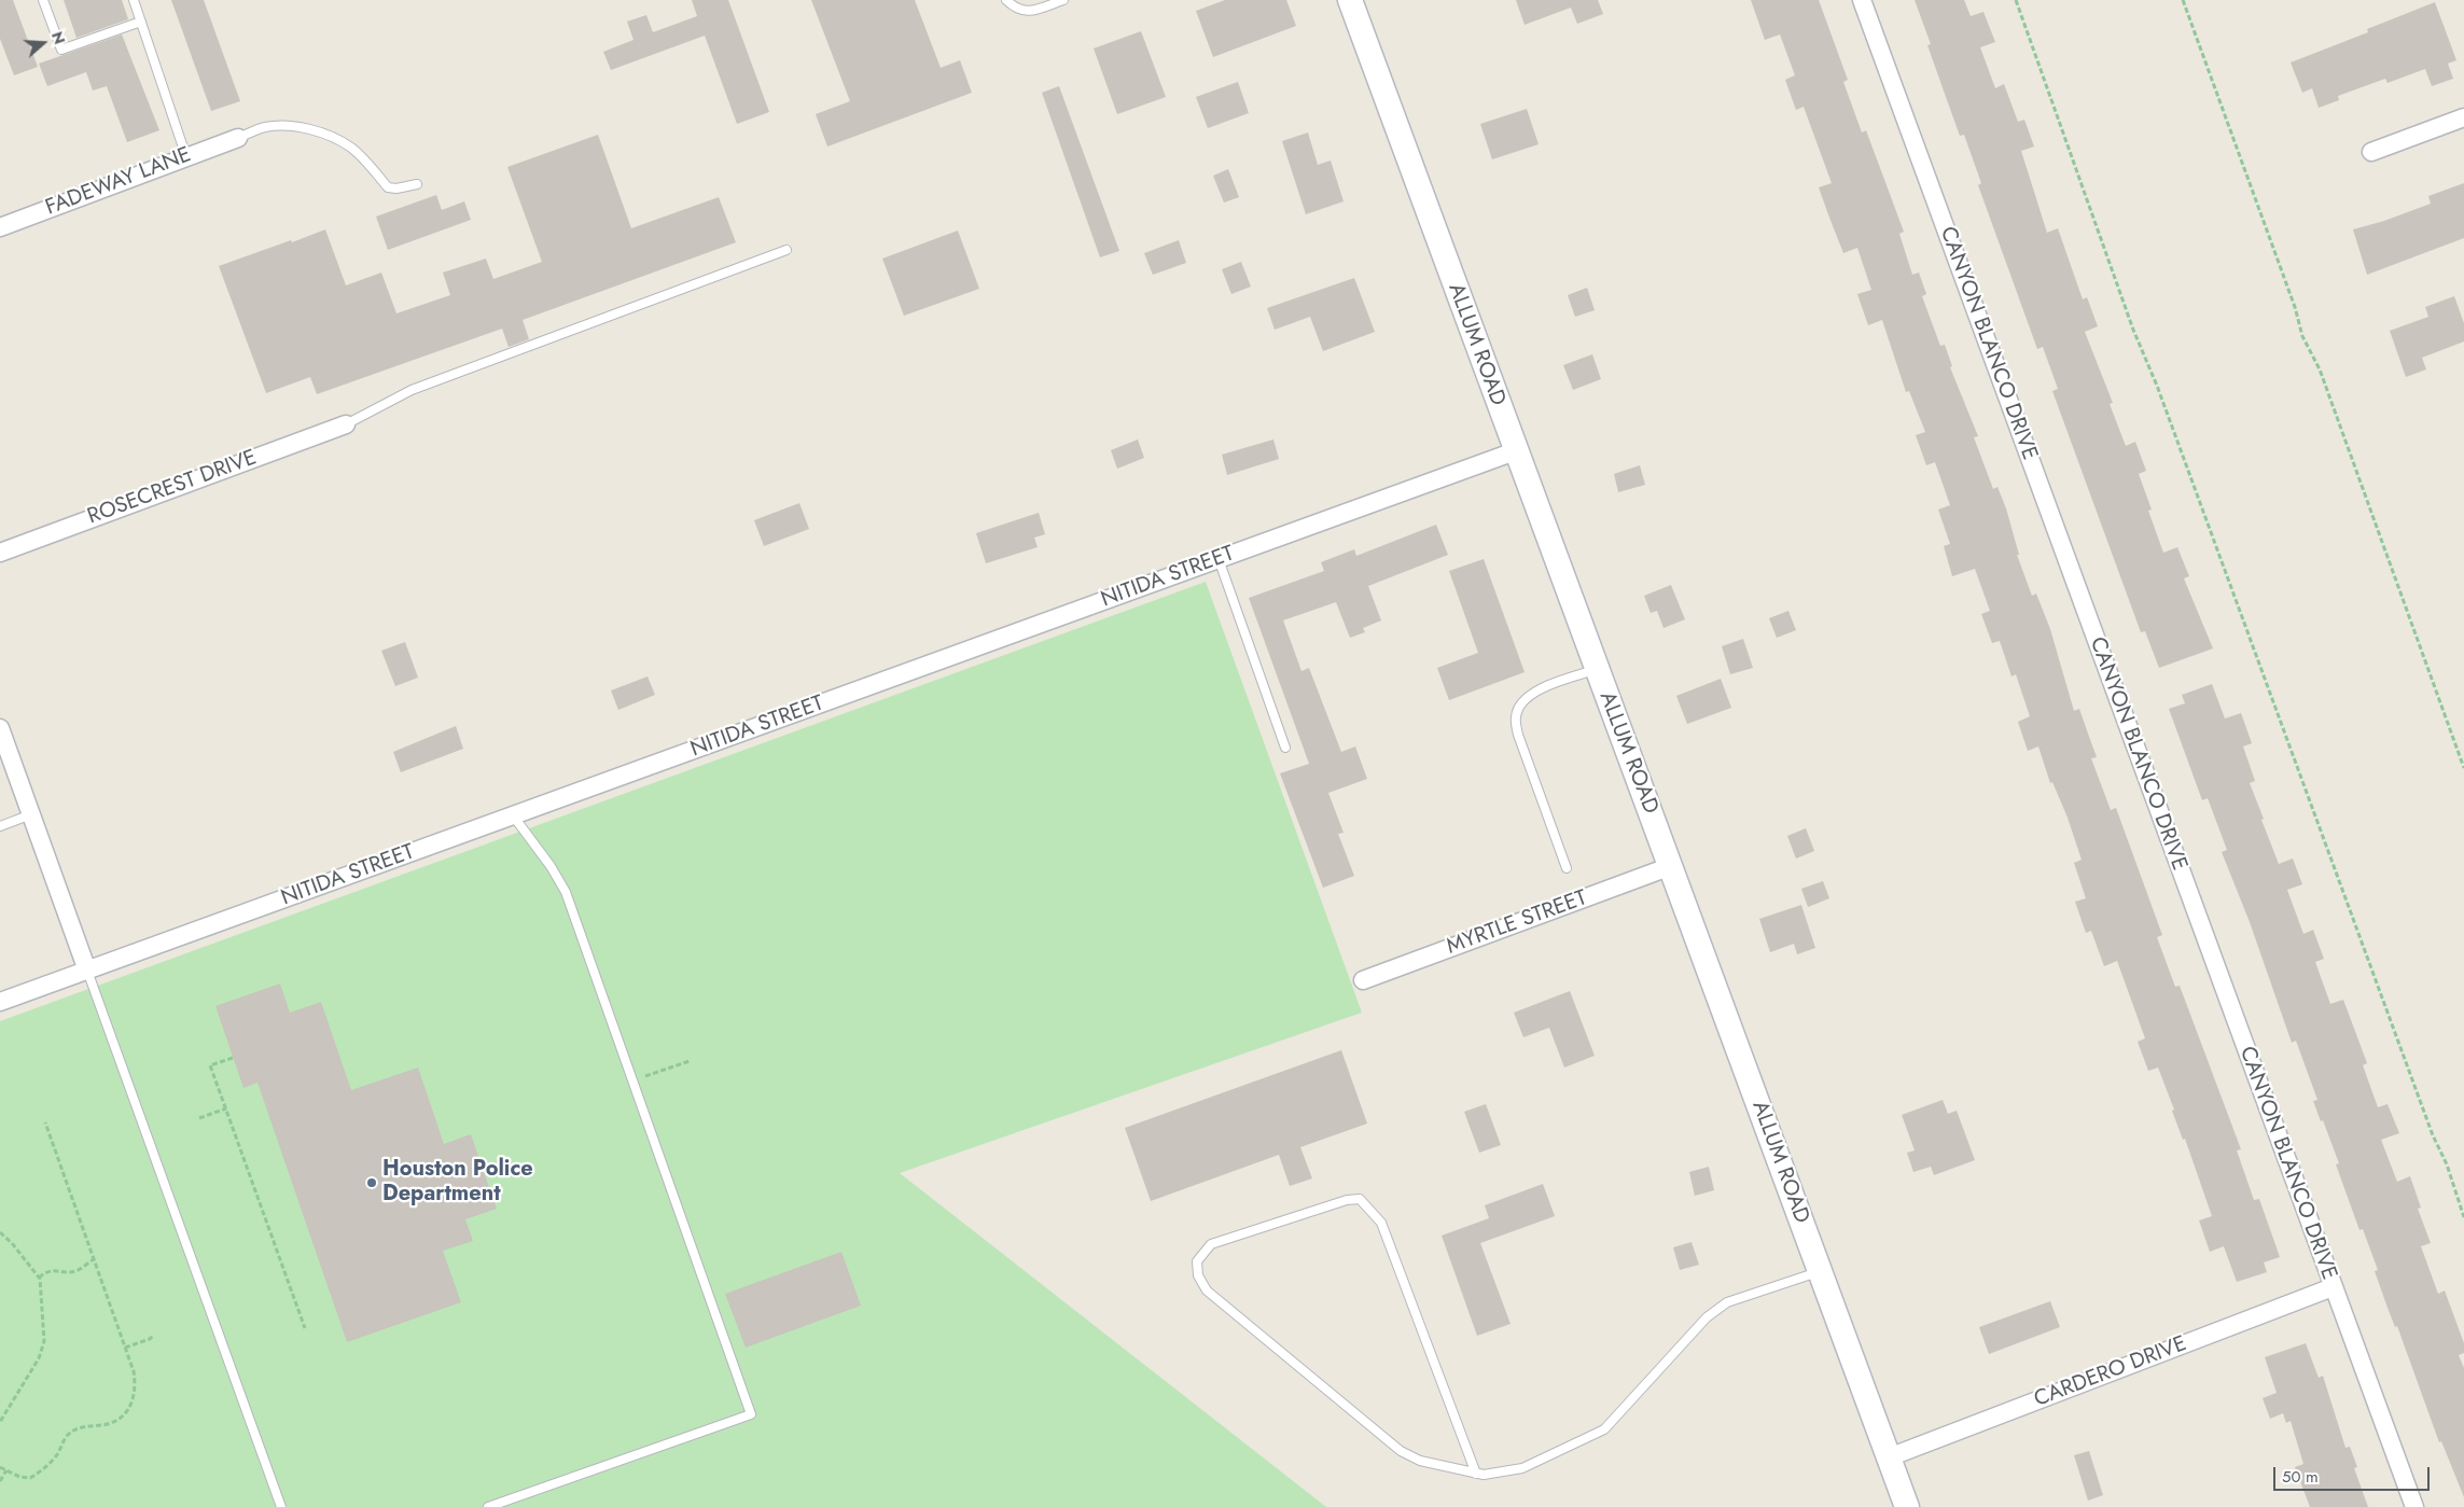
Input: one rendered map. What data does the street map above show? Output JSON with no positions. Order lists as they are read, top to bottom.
{
  "streets": {
    "street": [
      "FADEWAY LANE",
      "CANYON BLANCO DRIVE",
      "ALLUM ROAD",
      "ROSECREST DRIVE",
      "NITIDA STREET",
      "MYRTLE STREET",
      "CARDERO DRIVE"
    ]
  },
  "crossings": [
    ["CANYON BLANCO DRIVE", "CARDERO DRIVE"],
    ["ALLUM ROAD", "NITIDA STREET"],
    ["ALLUM ROAD", "MYRTLE STREET"],
    ["ALLUM ROAD", "CARDERO DRIVE"]
  ],
  "places": ["Houston Police Department"],
  "scale_bar": "50 m",
  "north": "right"
}
